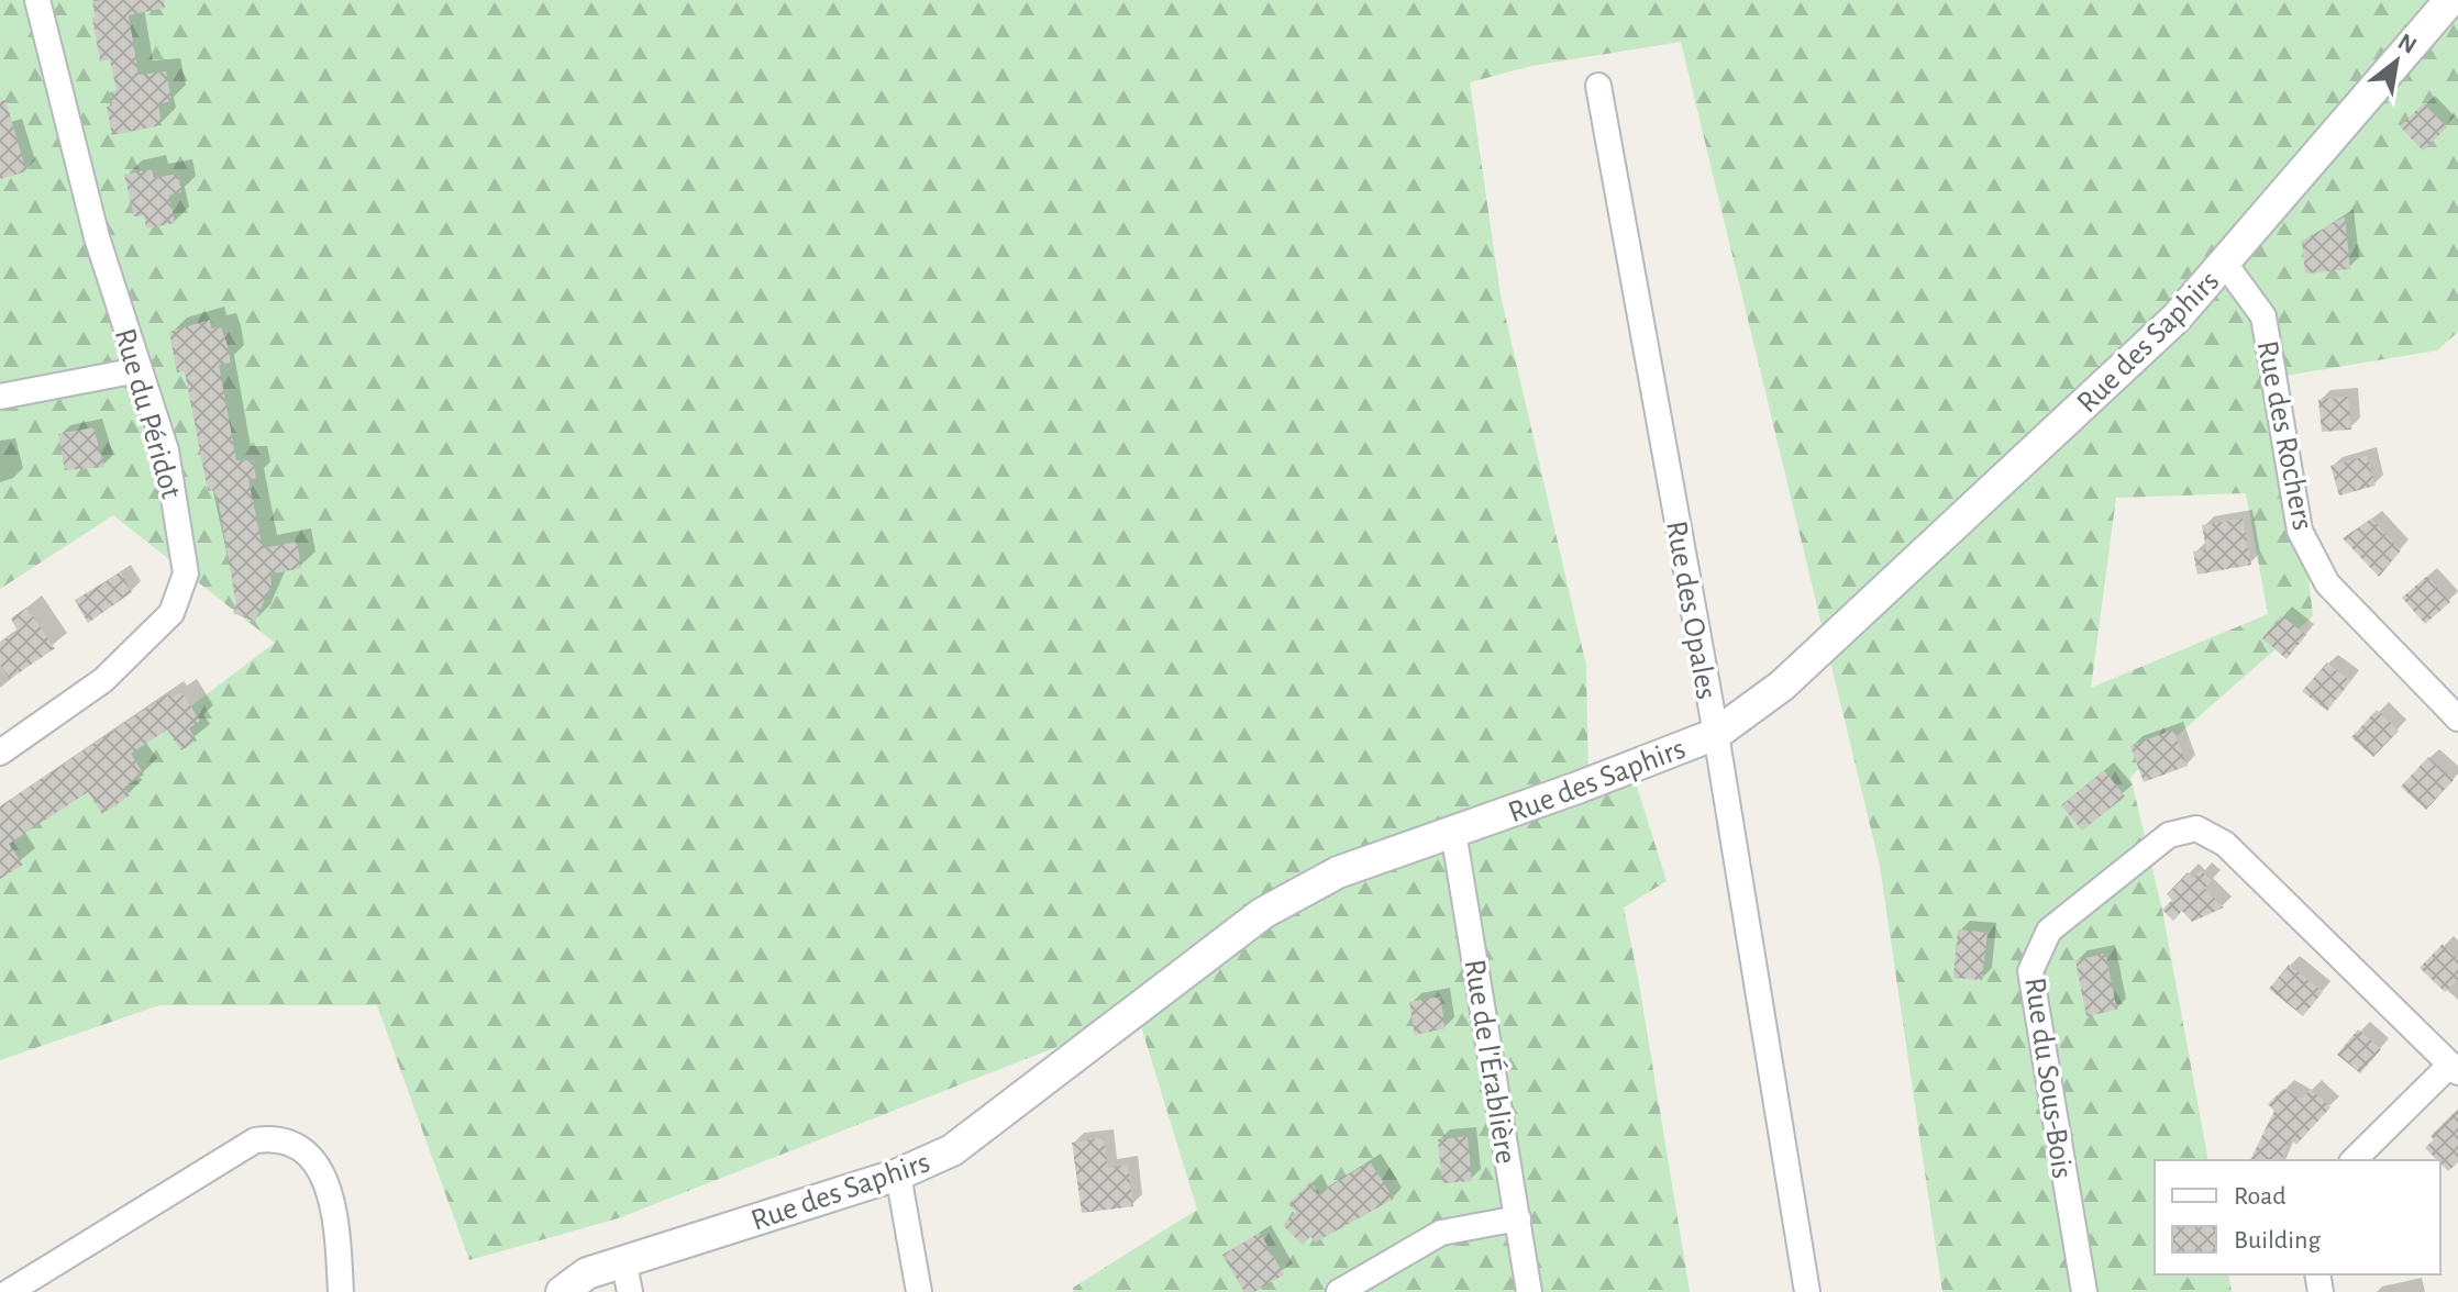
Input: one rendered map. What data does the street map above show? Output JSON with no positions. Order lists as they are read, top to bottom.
{
  "streets": {
    "street": [
      "Rue des Saphirs",
      "Rue du Péridot",
      "Rue des Rochers",
      "Rue des Opales",
      "Rue de l'Érablière",
      "Rue du Sous-Bois"
    ]
  },
  "crossings": [
    ["Rue des Saphirs", "Rue des Rochers"],
    ["Rue des Saphirs", "Rue des Opales"],
    ["Rue des Saphirs", "Rue de l'Érablière"]
  ],
  "legend": ["Road", "Building"],
  "north": "top right"
}
